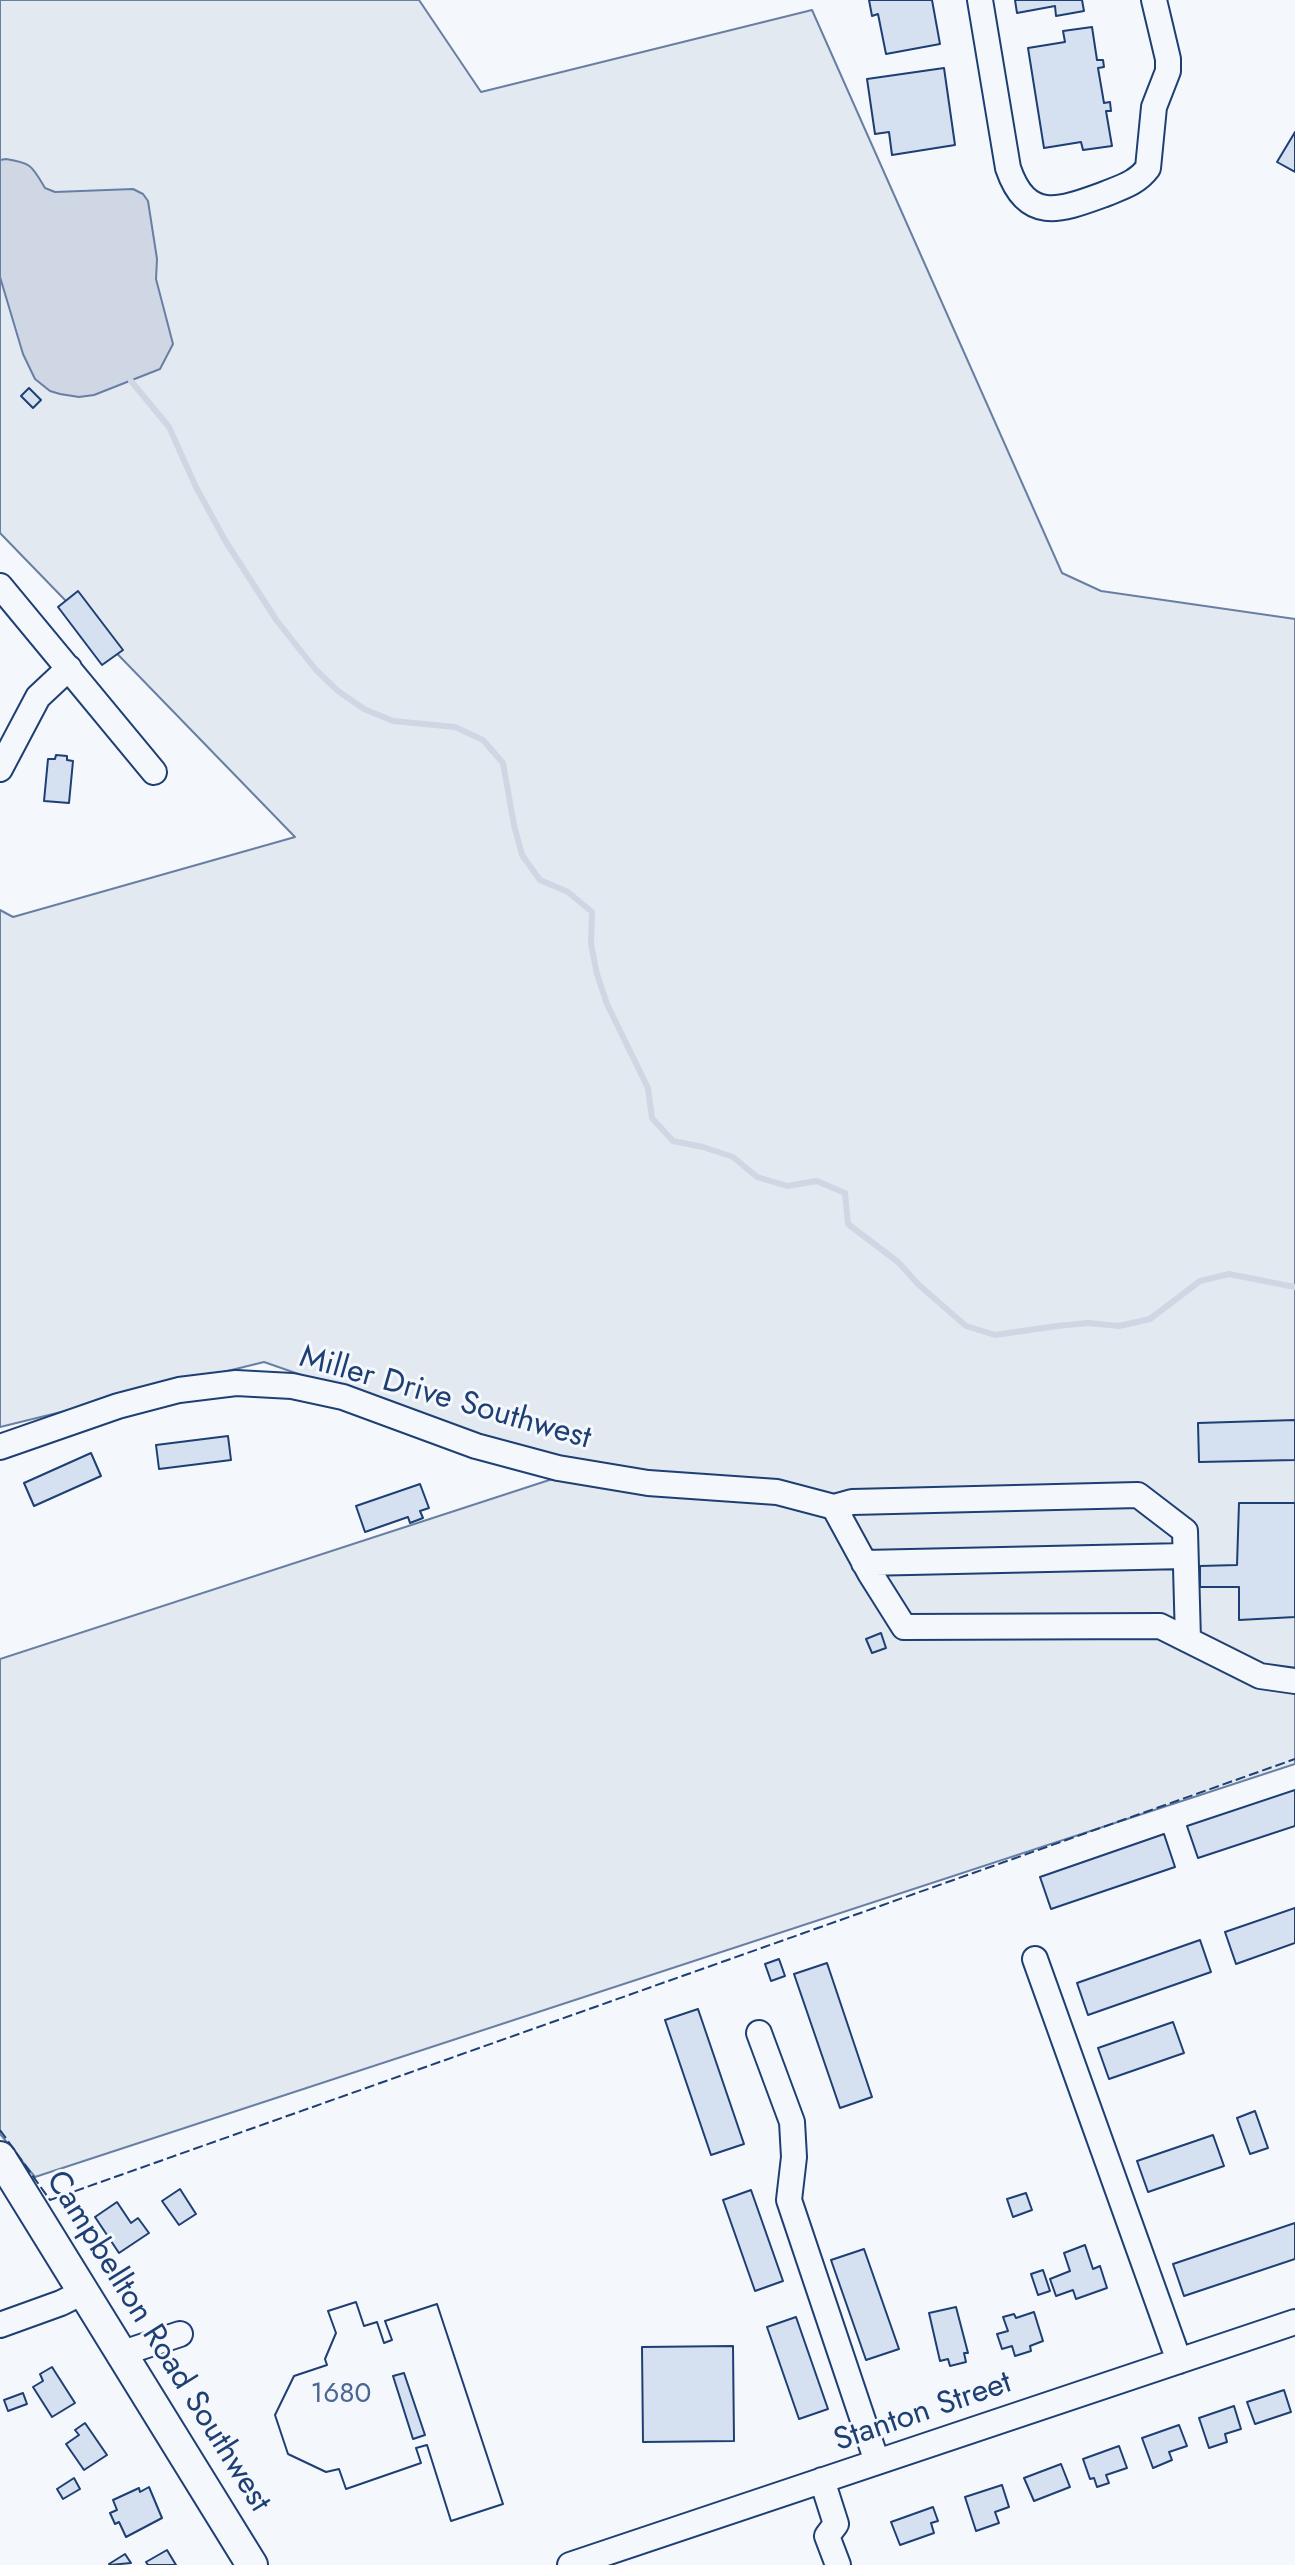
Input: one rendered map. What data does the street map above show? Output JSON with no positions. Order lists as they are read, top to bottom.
{
  "streets": {
    "main road": ["Campbellton Road Southwest"],
    "street": ["Miller Drive Southwest", "Stanton Street"]
  },
  "house_numbers": ["1680"]
}
